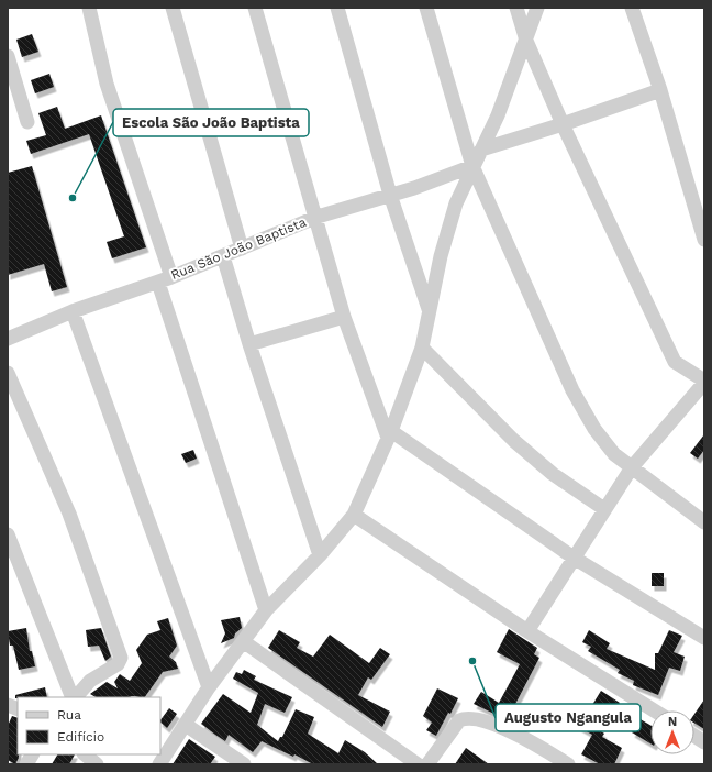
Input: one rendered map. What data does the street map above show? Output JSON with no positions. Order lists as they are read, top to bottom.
{
  "streets": {
    "street": ["Rua São João Baptista"]
  },
  "places": ["Escola São João Baptista", "Augusto Ngangula"],
  "legend": ["Rua", "Edifício"],
  "north": "top"
}
